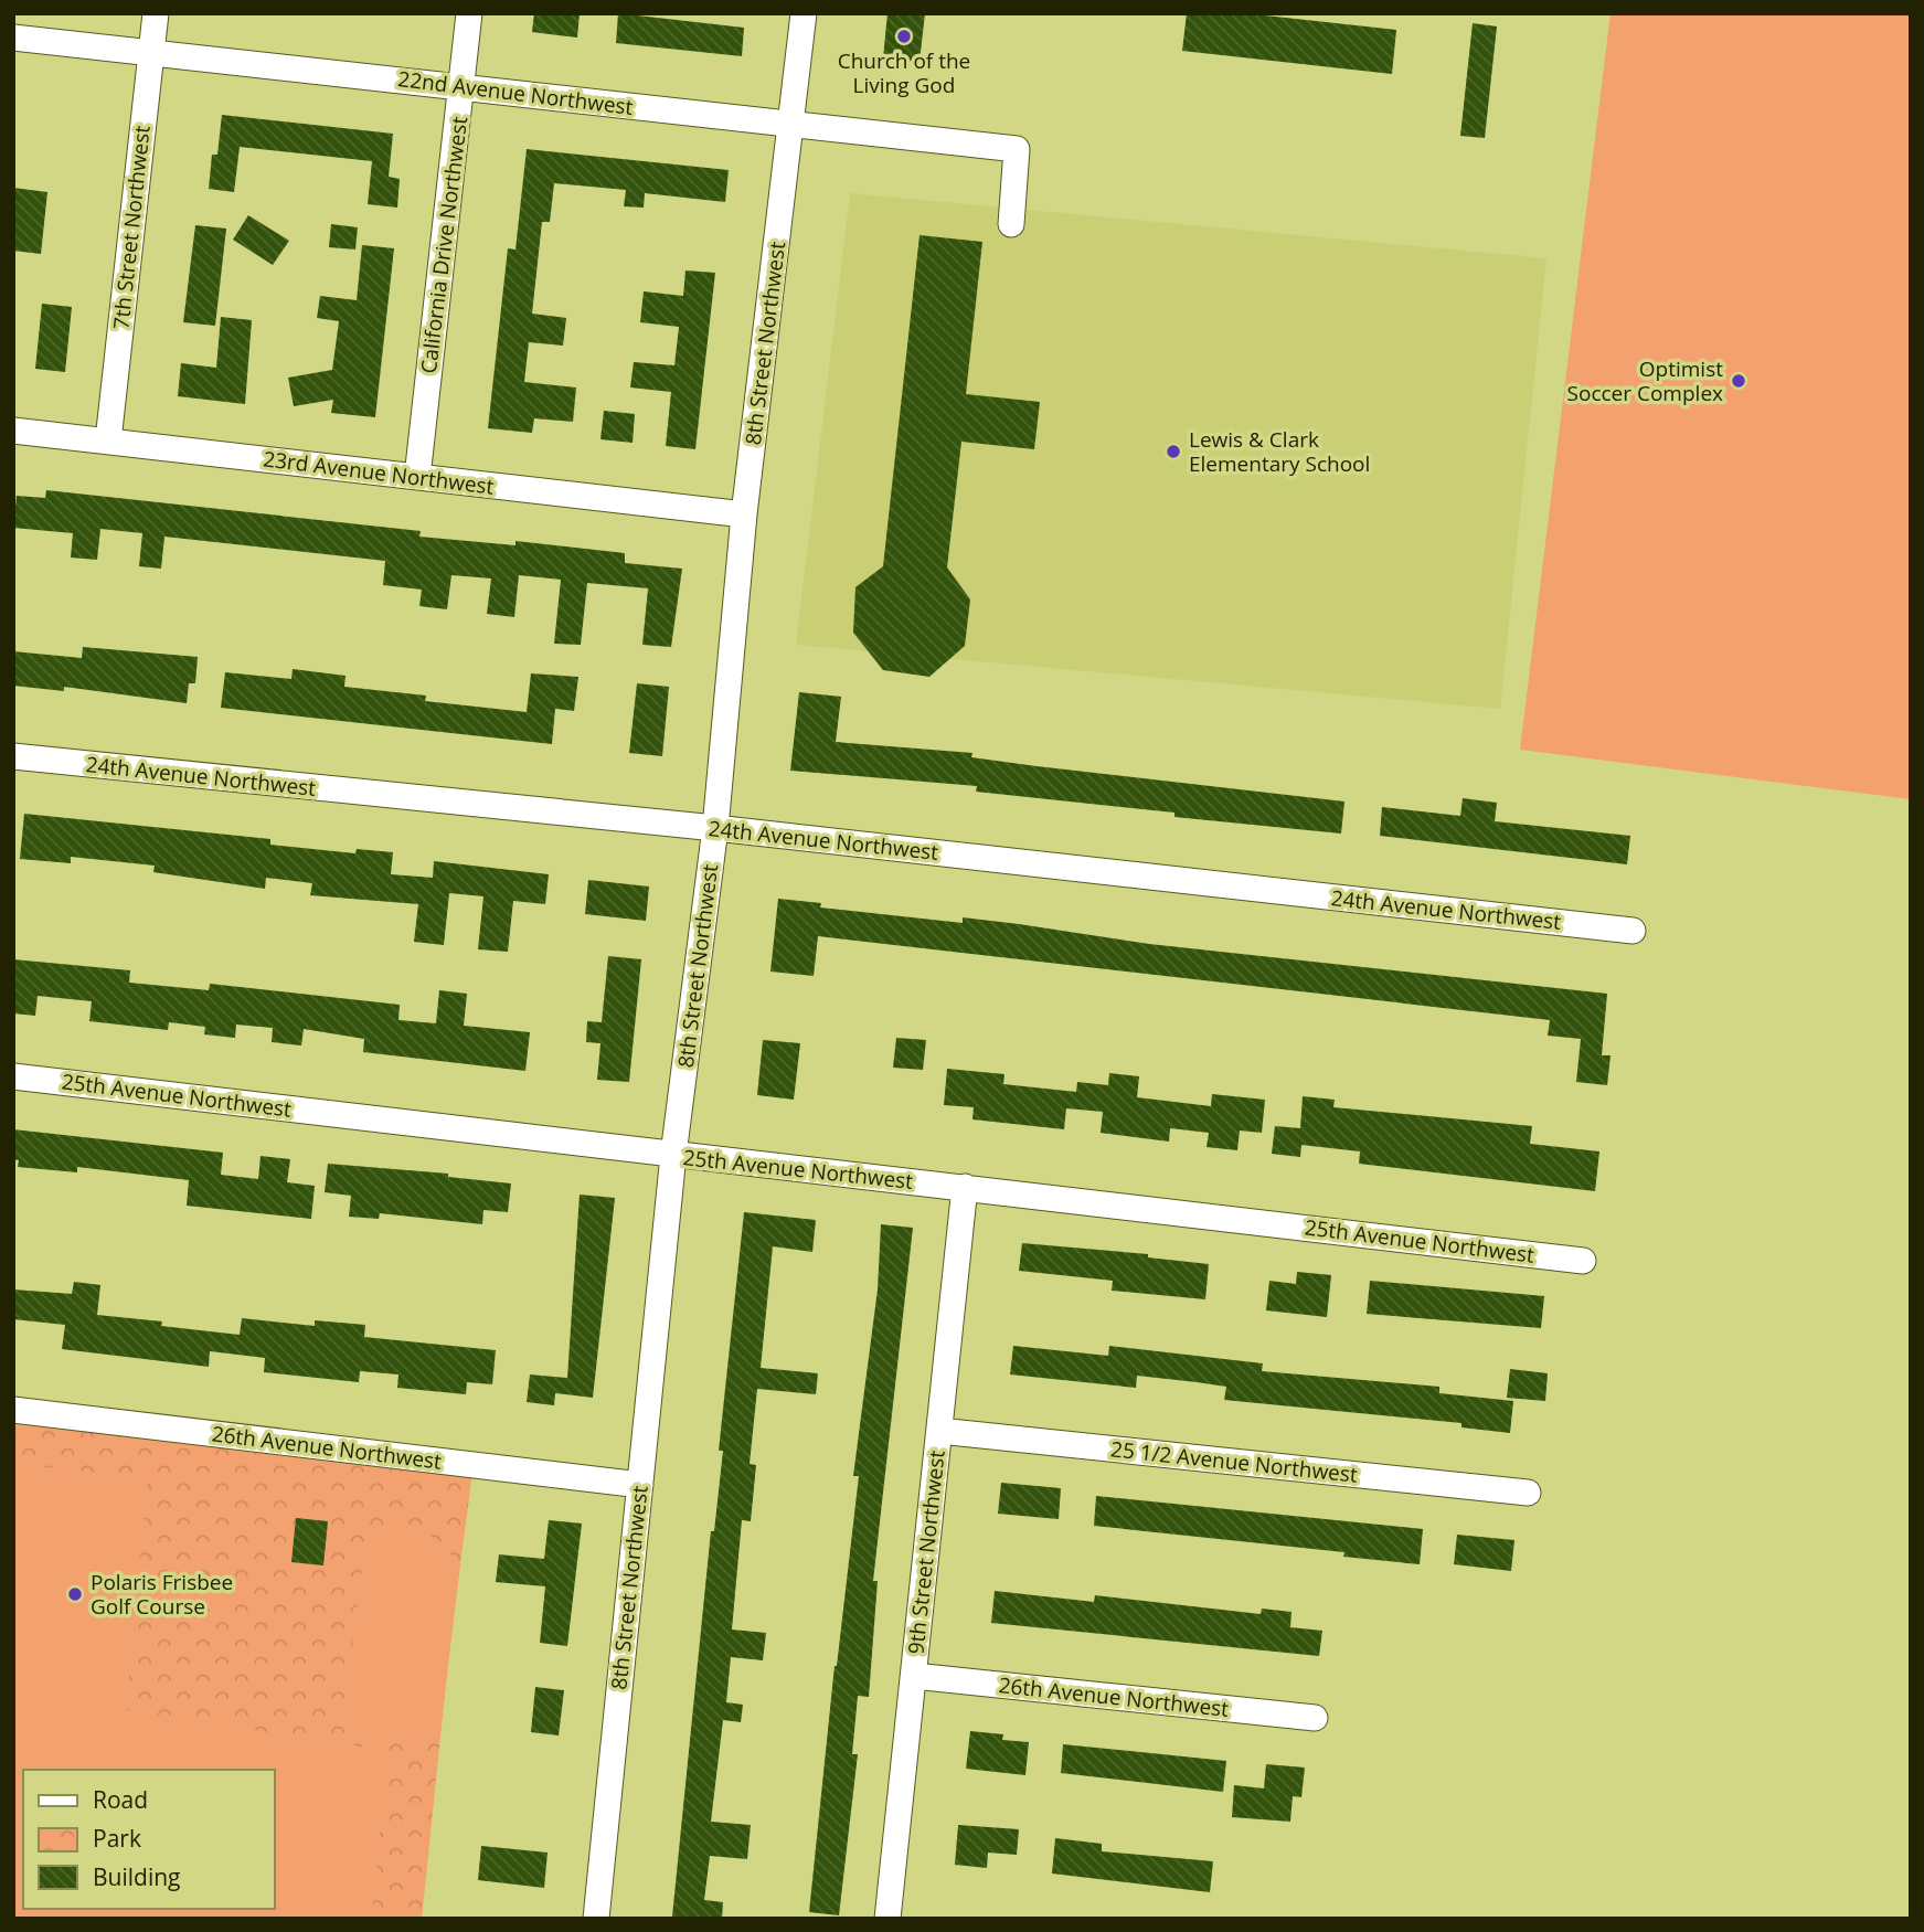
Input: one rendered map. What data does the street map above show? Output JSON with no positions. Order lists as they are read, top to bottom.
{
  "streets": {
    "street": [
      "22nd Avenue Northwest",
      "7th Street Northwest",
      "California Drive Northwest",
      "8th Street Northwest",
      "23rd Avenue Northwest",
      "24th Avenue Northwest",
      "25th Avenue Northwest",
      "26th Avenue Northwest",
      "25 1/2 Avenue Northwest",
      "9th Street Northwest"
    ]
  },
  "crossings": [
    ["22nd Avenue Northwest", "7th Street Northwest"],
    ["22nd Avenue Northwest", "California Drive Northwest"],
    ["22nd Avenue Northwest", "8th Street Northwest"],
    ["7th Street Northwest", "23rd Avenue Northwest"],
    ["California Drive Northwest", "23rd Avenue Northwest"],
    ["8th Street Northwest", "23rd Avenue Northwest"],
    ["8th Street Northwest", "24th Avenue Northwest"],
    ["8th Street Northwest", "25th Avenue Northwest"],
    ["8th Street Northwest", "26th Avenue Northwest"],
    ["25th Avenue Northwest", "9th Street Northwest"],
    ["26th Avenue Northwest", "9th Street Northwest"],
    ["25 1/2 Avenue Northwest", "9th Street Northwest"]
  ],
  "places": [
    "Church of the Living God",
    "Optimist Soccer Complex",
    "Lewis & Clark Elementary School",
    "Polaris Frisbee Golf Course"
  ],
  "legend": ["Road", "Park", "Building"]
}
